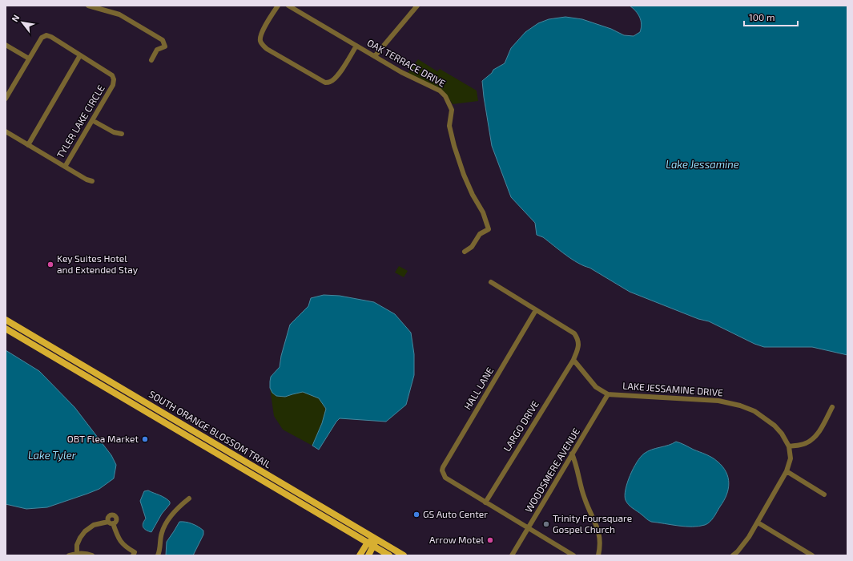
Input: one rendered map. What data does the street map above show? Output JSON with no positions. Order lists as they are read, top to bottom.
{
  "streets": {
    "main road": ["SOUTH ORANGE BLOSSOM TRAIL"],
    "street": [
      "OAK TERRACE DRIVE",
      "TYLER LAKE CIRCLE",
      "HALL LANE",
      "LAKE JESSAMINE DRIVE",
      "LARGO DRIVE",
      "WOODSMERE AVENUE"
    ]
  },
  "crossings": [
    ["HALL LANE", "LARGO DRIVE"],
    ["LAKE JESSAMINE DRIVE", "WOODSMERE AVENUE"]
  ],
  "water": ["Lake Jessamine", "Lake Tyler"],
  "places": [
    "Key Suites Hotel and Extended Stay",
    "OBT Flea Market",
    "GS Auto Center",
    "Trinity Foursquare Gospel Church",
    "Arrow Motel"
  ],
  "scale_bar": "100 m",
  "north": "top left"
}
